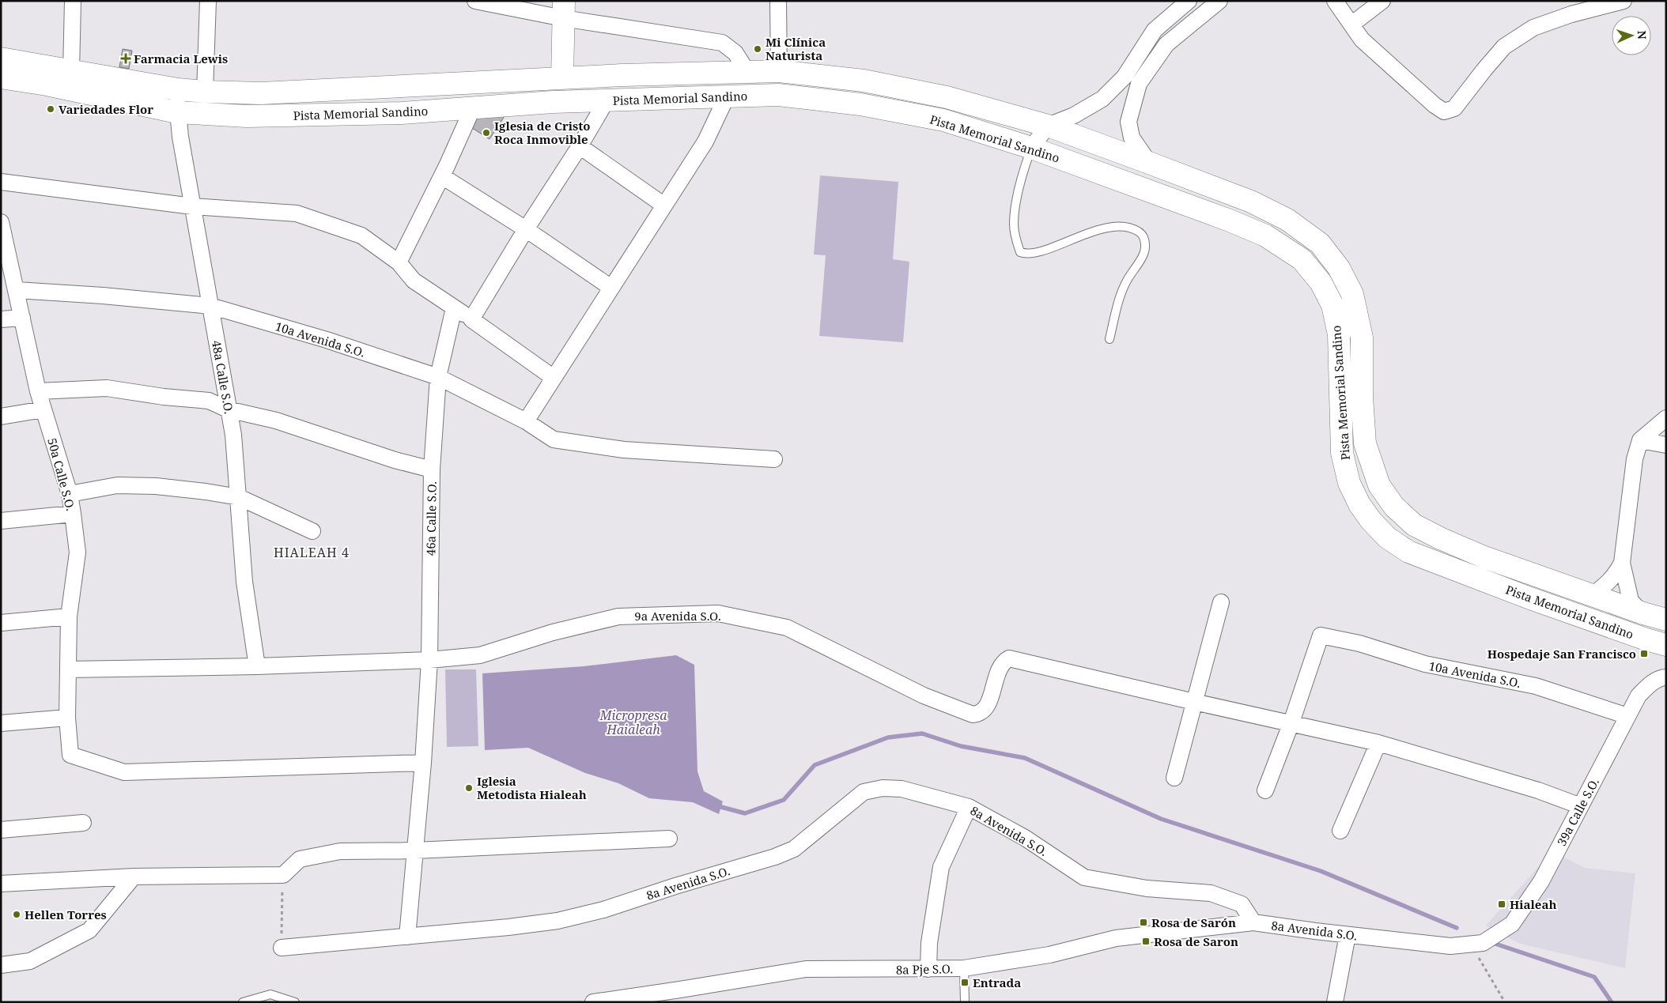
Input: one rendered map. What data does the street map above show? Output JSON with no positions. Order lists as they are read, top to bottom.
{
  "streets": {
    "main road": ["Pista Memorial Sandino"],
    "street": [
      "10a Avenida S.O.",
      "48a Calle S.O.",
      "50a Calle S.O.",
      "46a Calle S.O.",
      "9a Avenida S.O.",
      "39a Calle S.O.",
      "8a Avenida S.O.",
      "8a Pje S.O."
    ]
  },
  "crossings": [
    ["Pista Memorial Sandino", "48a Calle S.O."],
    ["10a Avenida S.O.", "48a Calle S.O."],
    ["10a Avenida S.O.", "50a Calle S.O."],
    ["10a Avenida S.O.", "46a Calle S.O."],
    ["10a Avenida S.O.", "39a Calle S.O."],
    ["48a Calle S.O.", "9a Avenida S.O."],
    ["50a Calle S.O.", "46a Calle S.O."],
    ["50a Calle S.O.", "9a Avenida S.O."],
    ["46a Calle S.O.", "9a Avenida S.O."],
    ["46a Calle S.O.", "8a Avenida S.O."],
    ["39a Calle S.O.", "8a Avenida S.O."],
    ["8a Avenida S.O.", "8a Pje S.O."]
  ],
  "districts": ["HIALEAH 4"],
  "water": ["Micropresa Haialeah"],
  "places": {
    "other": [
      "Mi Clínica Naturista",
      "Variedades Flor",
      "Iglesia de Cristo Roca Inmovible",
      "Iglesia Metodista Hialeah",
      "Hellen Torres"
    ],
    "health": ["Farmacia Lewis"],
    "transit": [
      "Hospedaje San Francisco",
      "Hialeah",
      "Rosa de Sarón",
      "Rosa de Saron",
      "Entrada"
    ]
  },
  "north": "right"
}
